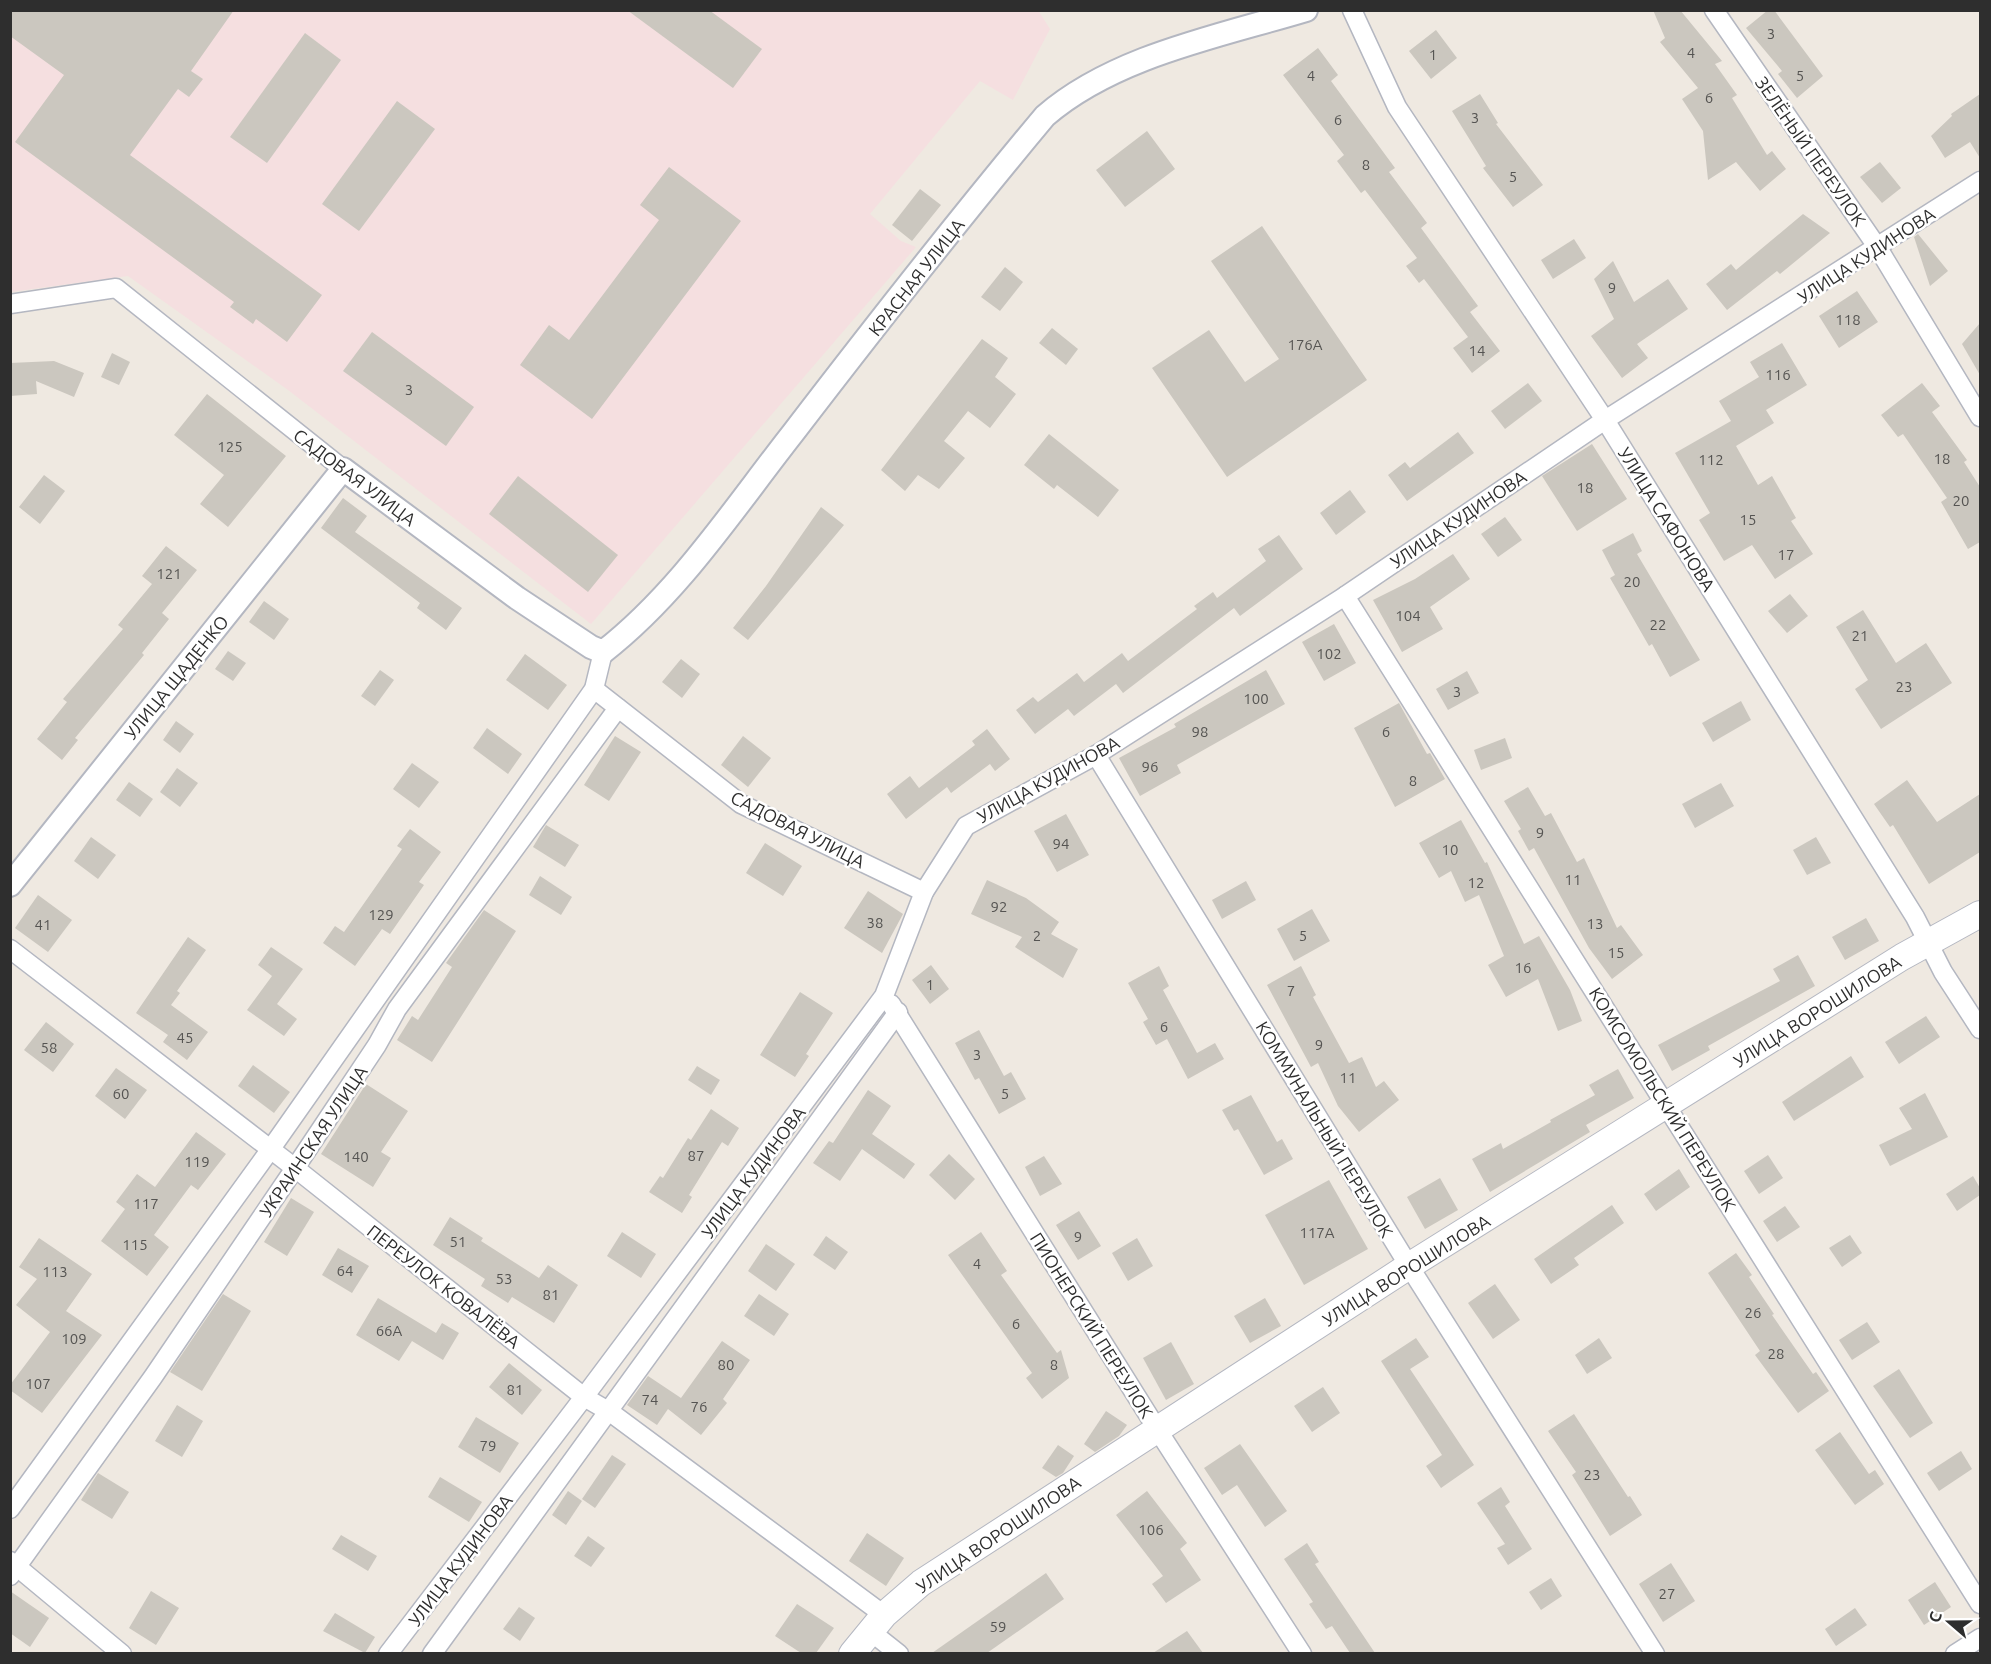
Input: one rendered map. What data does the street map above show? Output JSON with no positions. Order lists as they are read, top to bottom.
{
  "streets": {
    "main road": ["УЛИЦА ВОРОШИЛОВА"],
    "street": [
      "ЗЕЛЁНЫЙ ПЕРЕУЛОК",
      "УЛИЦА КУДИНОВА",
      "КРАСНАЯ УЛИЦА",
      "САДОВАЯ УЛИЦА",
      "УЛИЦА САФОНОВА",
      "УЛИЦА ЩАДЕНКО",
      "КОМСОМОЛЬСКИЙ ПЕРЕУЛОК",
      "КОММУНАЛЬНЫЙ ПЕРЕУЛОК",
      "УКРАИНСКАЯ УЛИЦА",
      "ПЕРЕУЛОК КОВАЛЁВА",
      "ПИОНЕРСКИЙ ПЕРЕУЛОК"
    ]
  },
  "crossings": [
    ["ЗЕЛЁНЫЙ ПЕРЕУЛОК", "УЛИЦА КУДИНОВА"],
    ["УЛИЦА КУДИНОВА", "САДОВАЯ УЛИЦА"],
    ["УЛИЦА КУДИНОВА", "УЛИЦА САФОНОВА"],
    ["УЛИЦА КУДИНОВА", "КОМСОМОЛЬСКИЙ ПЕРЕУЛОК"],
    ["УЛИЦА КУДИНОВА", "КОММУНАЛЬНЫЙ ПЕРЕУЛОК"],
    ["УЛИЦА КУДИНОВА", "ПЕРЕУЛОК КОВАЛЁВА"],
    ["УЛИЦА КУДИНОВА", "ПИОНЕРСКИЙ ПЕРЕУЛОК"],
    ["КРАСНАЯ УЛИЦА", "САДОВАЯ УЛИЦА"],
    ["КРАСНАЯ УЛИЦА", "УКРАИНСКАЯ УЛИЦА"],
    ["САДОВАЯ УЛИЦА", "УЛИЦА ЩАДЕНКО"],
    ["САДОВАЯ УЛИЦА", "УКРАИНСКАЯ УЛИЦА"],
    ["УЛИЦА САФОНОВА", "УЛИЦА ВОРОШИЛОВА"],
    ["УЛИЦА ВОРОШИЛОВА", "КОМСОМОЛЬСКИЙ ПЕРЕУЛОК"],
    ["УЛИЦА ВОРОШИЛОВА", "КОММУНАЛЬНЫЙ ПЕРЕУЛОК"],
    ["УЛИЦА ВОРОШИЛОВА", "ПЕРЕУЛОК КОВАЛЁВА"],
    ["УЛИЦА ВОРОШИЛОВА", "ПИОНЕРСКИЙ ПЕРЕУЛОК"],
    ["УКРАИНСКАЯ УЛИЦА", "ПЕРЕУЛОК КОВАЛЁВА"]
  ],
  "house_numbers": [
    "3",
    "4",
    "1",
    "4",
    "5",
    "6",
    "3",
    "6",
    "8",
    "5",
    "9",
    "118",
    "176А",
    "14",
    "116",
    "3",
    "125",
    "18",
    "112",
    "18",
    "20",
    "15",
    "17",
    "121",
    "20",
    "104",
    "22",
    "21",
    "102",
    "23",
    "3",
    "100",
    "98",
    "6",
    "96",
    "8",
    "9",
    "94",
    "10",
    "11",
    "12",
    "92",
    "129",
    "38",
    "13",
    "41",
    "2",
    "5",
    "15",
    "16",
    "1",
    "7",
    "6",
    "45",
    "9",
    "58",
    "3",
    "11",
    "60",
    "5",
    "87",
    "140",
    "119",
    "117",
    "117А",
    "9",
    "51",
    "115",
    "4",
    "64",
    "113",
    "53",
    "81",
    "26",
    "6",
    "66А",
    "109",
    "28",
    "80",
    "8",
    "107",
    "81",
    "74",
    "76",
    "79",
    "23",
    "106",
    "27",
    "59"
  ],
  "north": "left"
}
